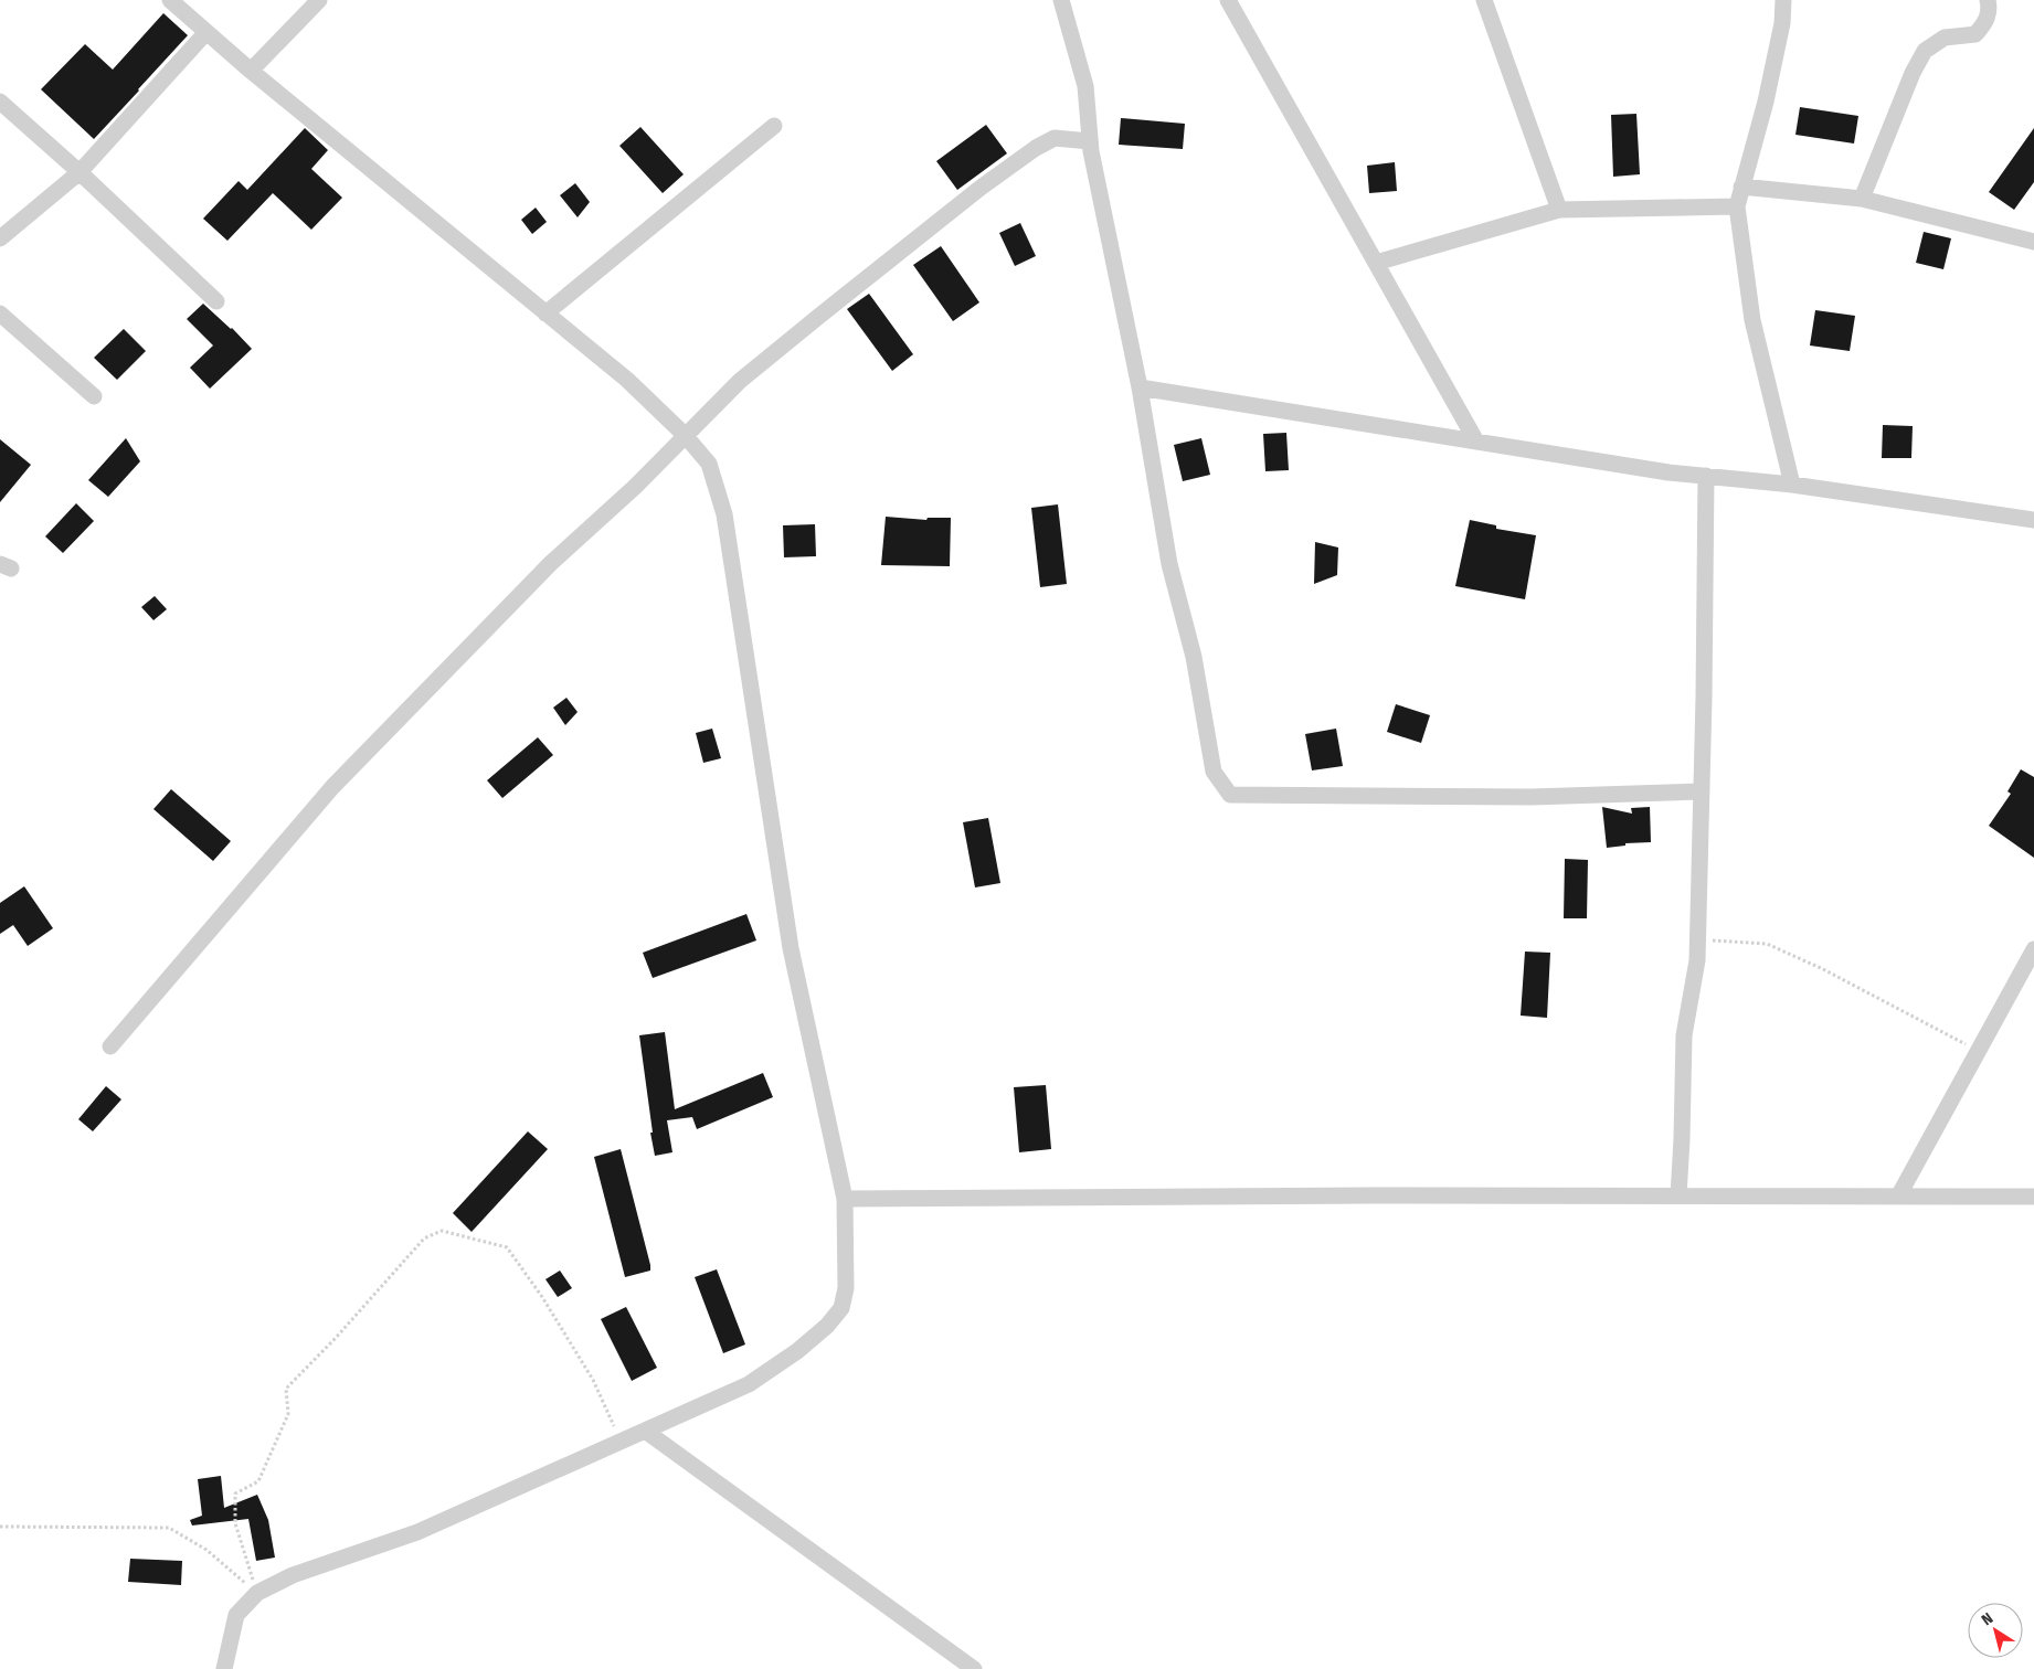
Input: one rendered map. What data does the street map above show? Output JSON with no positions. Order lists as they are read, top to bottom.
{
  "north": "top left"
}
